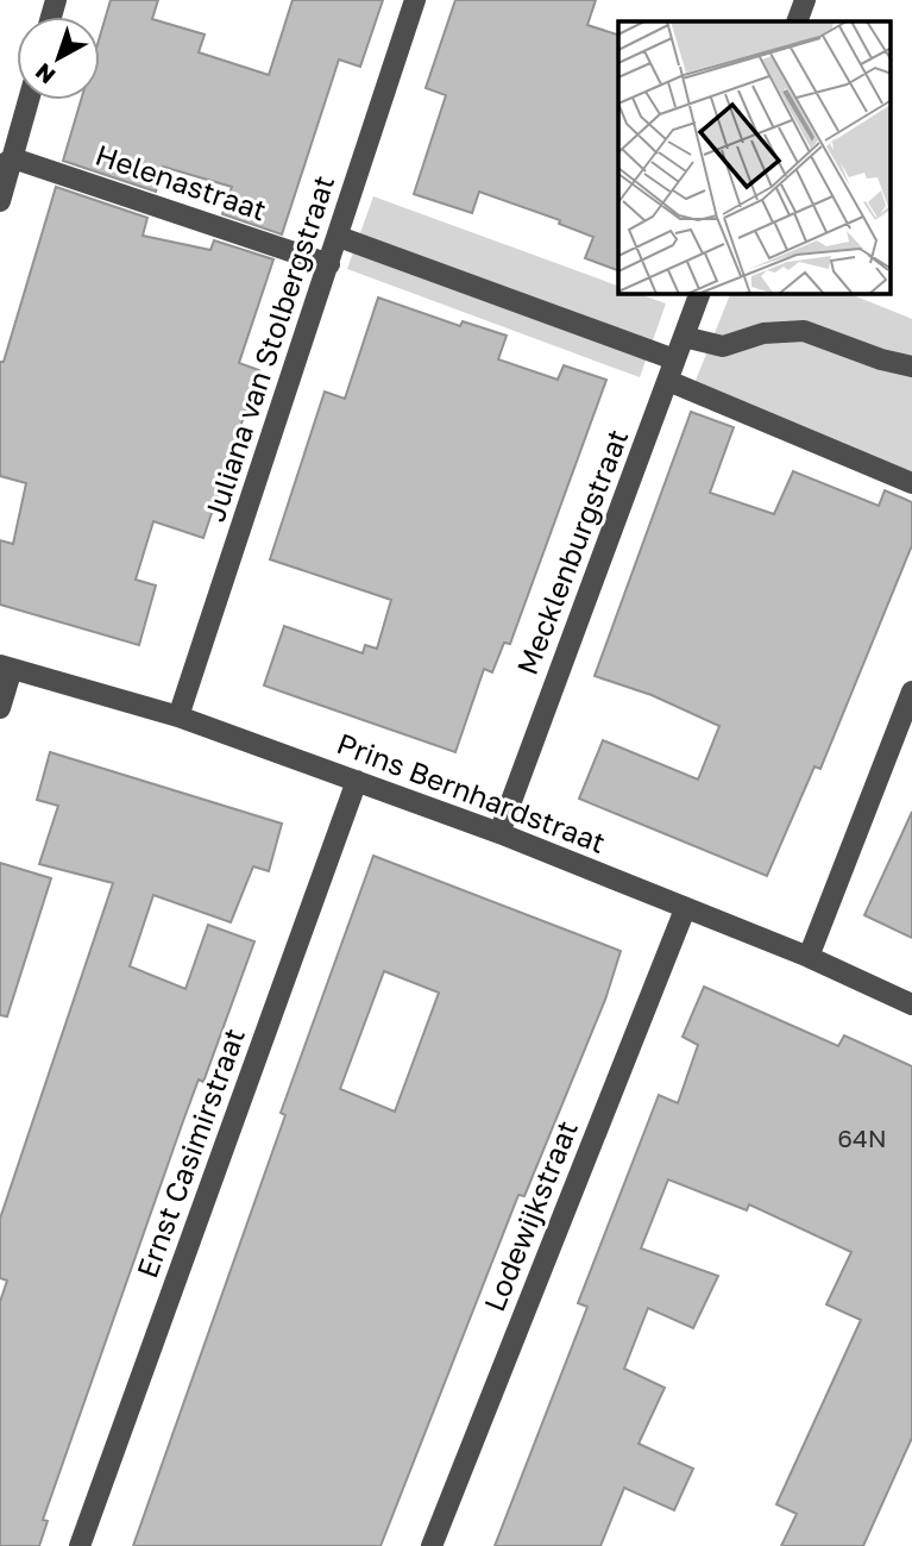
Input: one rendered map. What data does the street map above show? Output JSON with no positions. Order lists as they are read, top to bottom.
{
  "streets": {
    "street": [
      "Helenastraat",
      "Juliana van Stolbergstraat",
      "Mecklenburgstraat",
      "Prins Bernhardstraat",
      "Ernst Casimirstraat",
      "Lodewijkstraat"
    ]
  },
  "crossings": [
    ["Helenastraat", "Juliana van Stolbergstraat"],
    ["Juliana van Stolbergstraat", "Prins Bernhardstraat"],
    ["Mecklenburgstraat", "Prins Bernhardstraat"],
    ["Prins Bernhardstraat", "Ernst Casimirstraat"],
    ["Prins Bernhardstraat", "Lodewijkstraat"]
  ],
  "house_numbers": ["64N"],
  "north": "bottom left"
}
